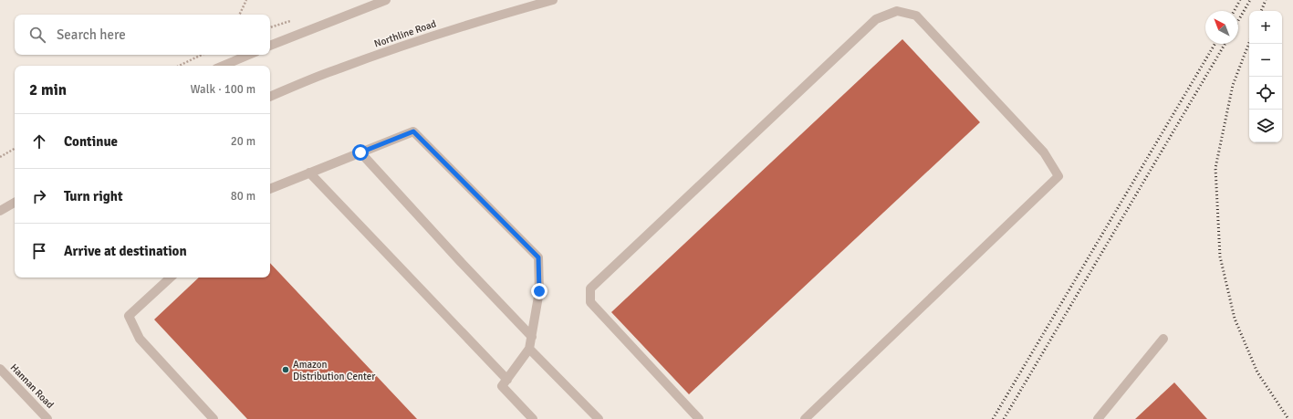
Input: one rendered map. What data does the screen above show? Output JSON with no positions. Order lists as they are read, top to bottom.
{
  "streets": {
    "street": ["Northline Road", "Hannan Road"]
  },
  "places": ["Amazon Distribution Center"],
  "north": "top left",
  "page": {
    "map_buttons": ["+", "−"],
    "search": "Search here",
    "heading": ["2 min", "Walk · 100 m"],
    "list": [
      ["Continue", "20 m"],
      ["Turn right", "80 m"],
      "Arrive at destination"
    ]
  }
}
